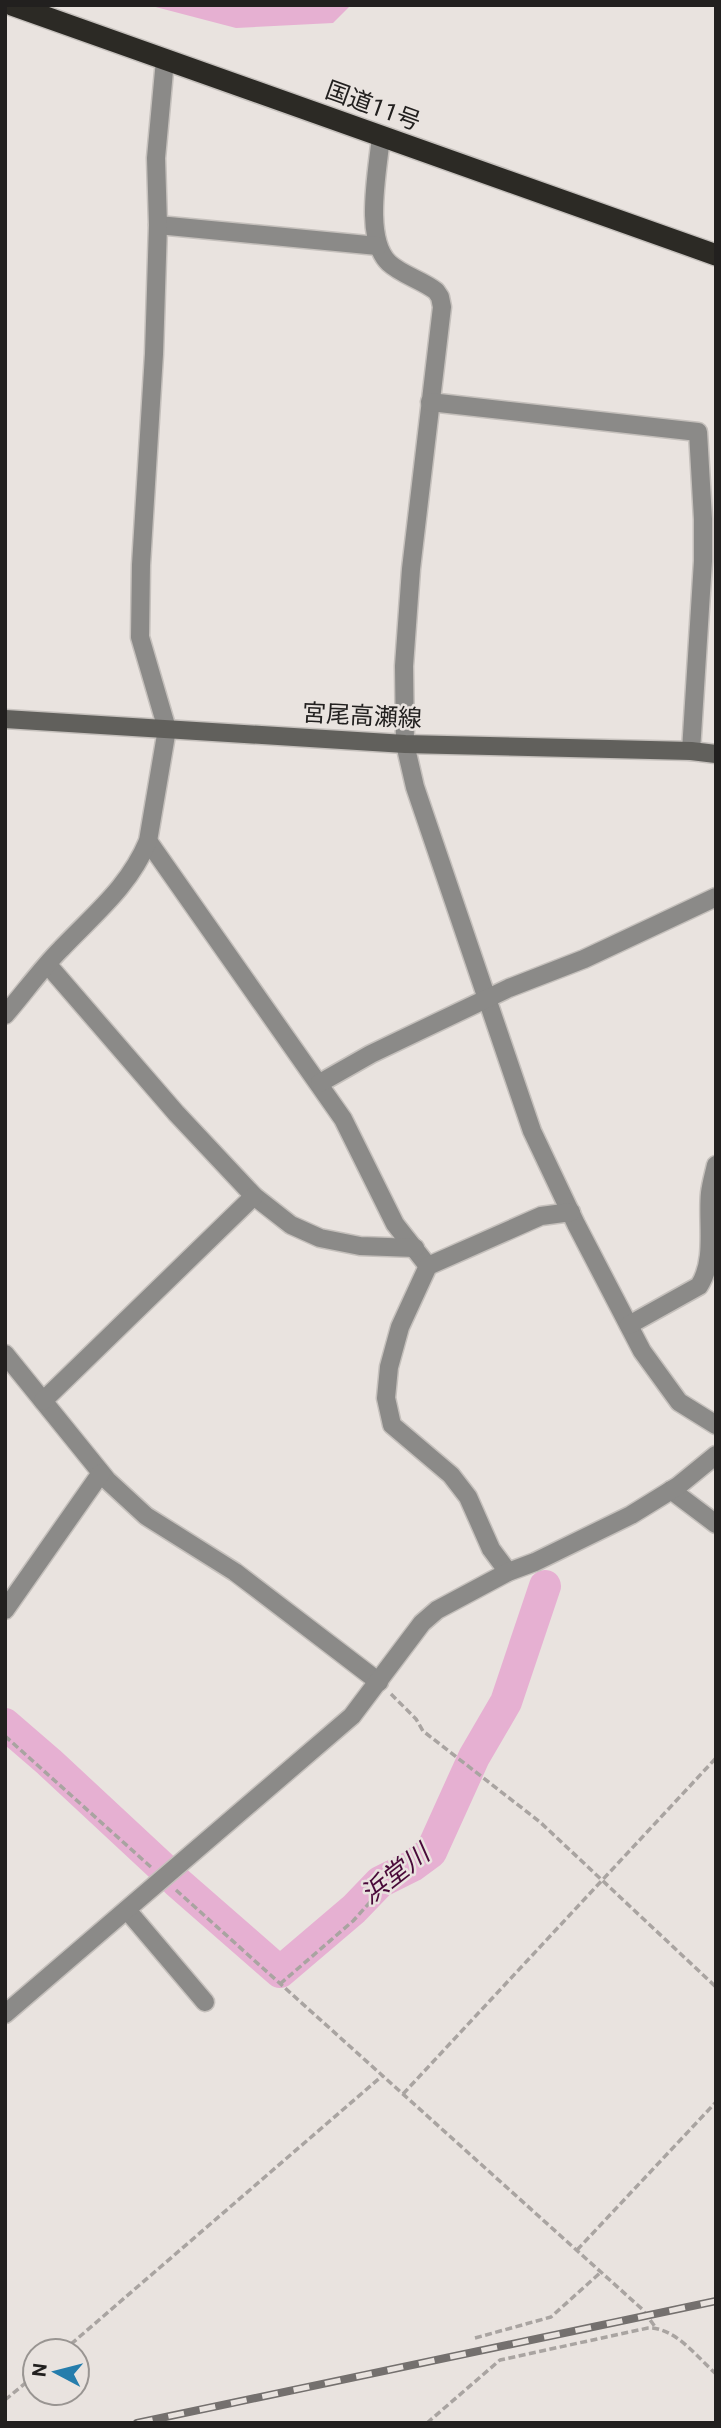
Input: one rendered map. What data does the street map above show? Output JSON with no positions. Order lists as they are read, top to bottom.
{
  "streets": {
    "highway": ["国道11号"],
    "main road": ["宮尾高瀬線"]
  },
  "water": ["浜堂川"],
  "north": "left"
}
